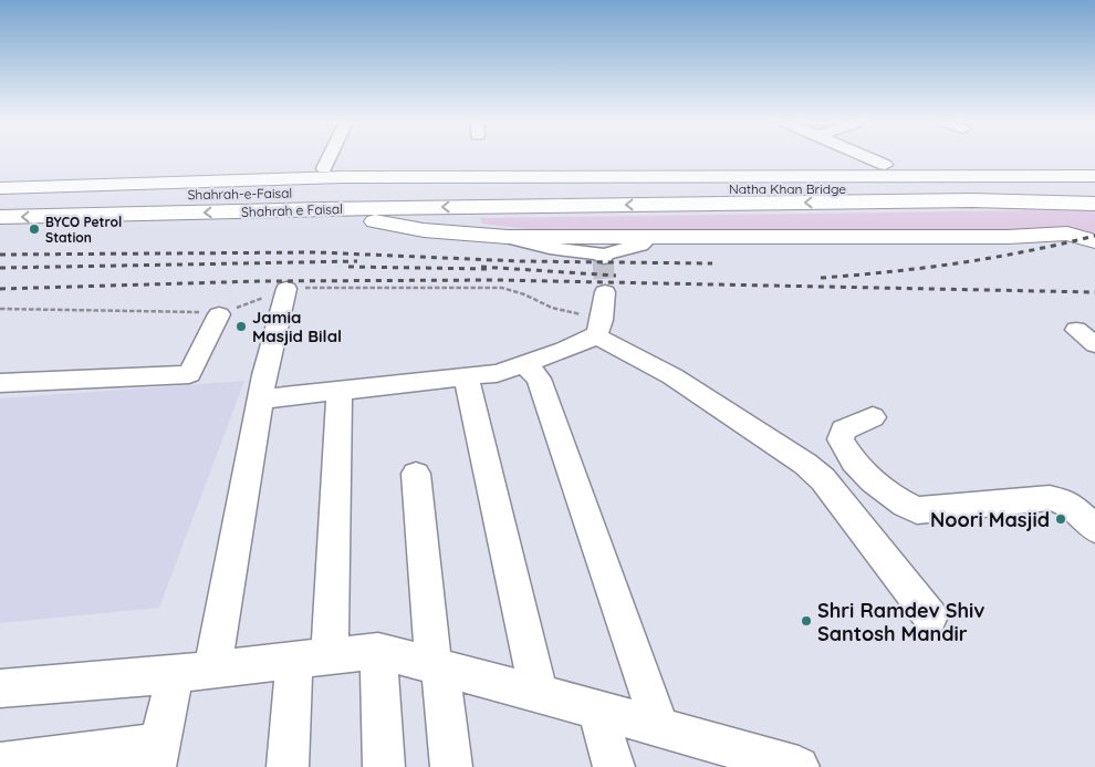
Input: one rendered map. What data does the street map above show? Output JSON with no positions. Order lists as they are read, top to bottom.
{
  "streets": {
    "highway": ["Natha Khan Bridge", "Shahrah-e-Faisal", "Shahrah e Faisal"]
  },
  "crossings": [
    ["Natha Khan Bridge", "Shahrah-e-Faisal"],
    ["Natha Khan Bridge", "Shahrah e Faisal"],
    ["Shahrah-e-Faisal", "Shahrah e Faisal"]
  ],
  "places": [
    "BYCO Petrol Station",
    "Jamia Masjid Bilal",
    "Noori Masjid",
    "Shri Ramdev Shiv Santosh Mandir"
  ]
}
